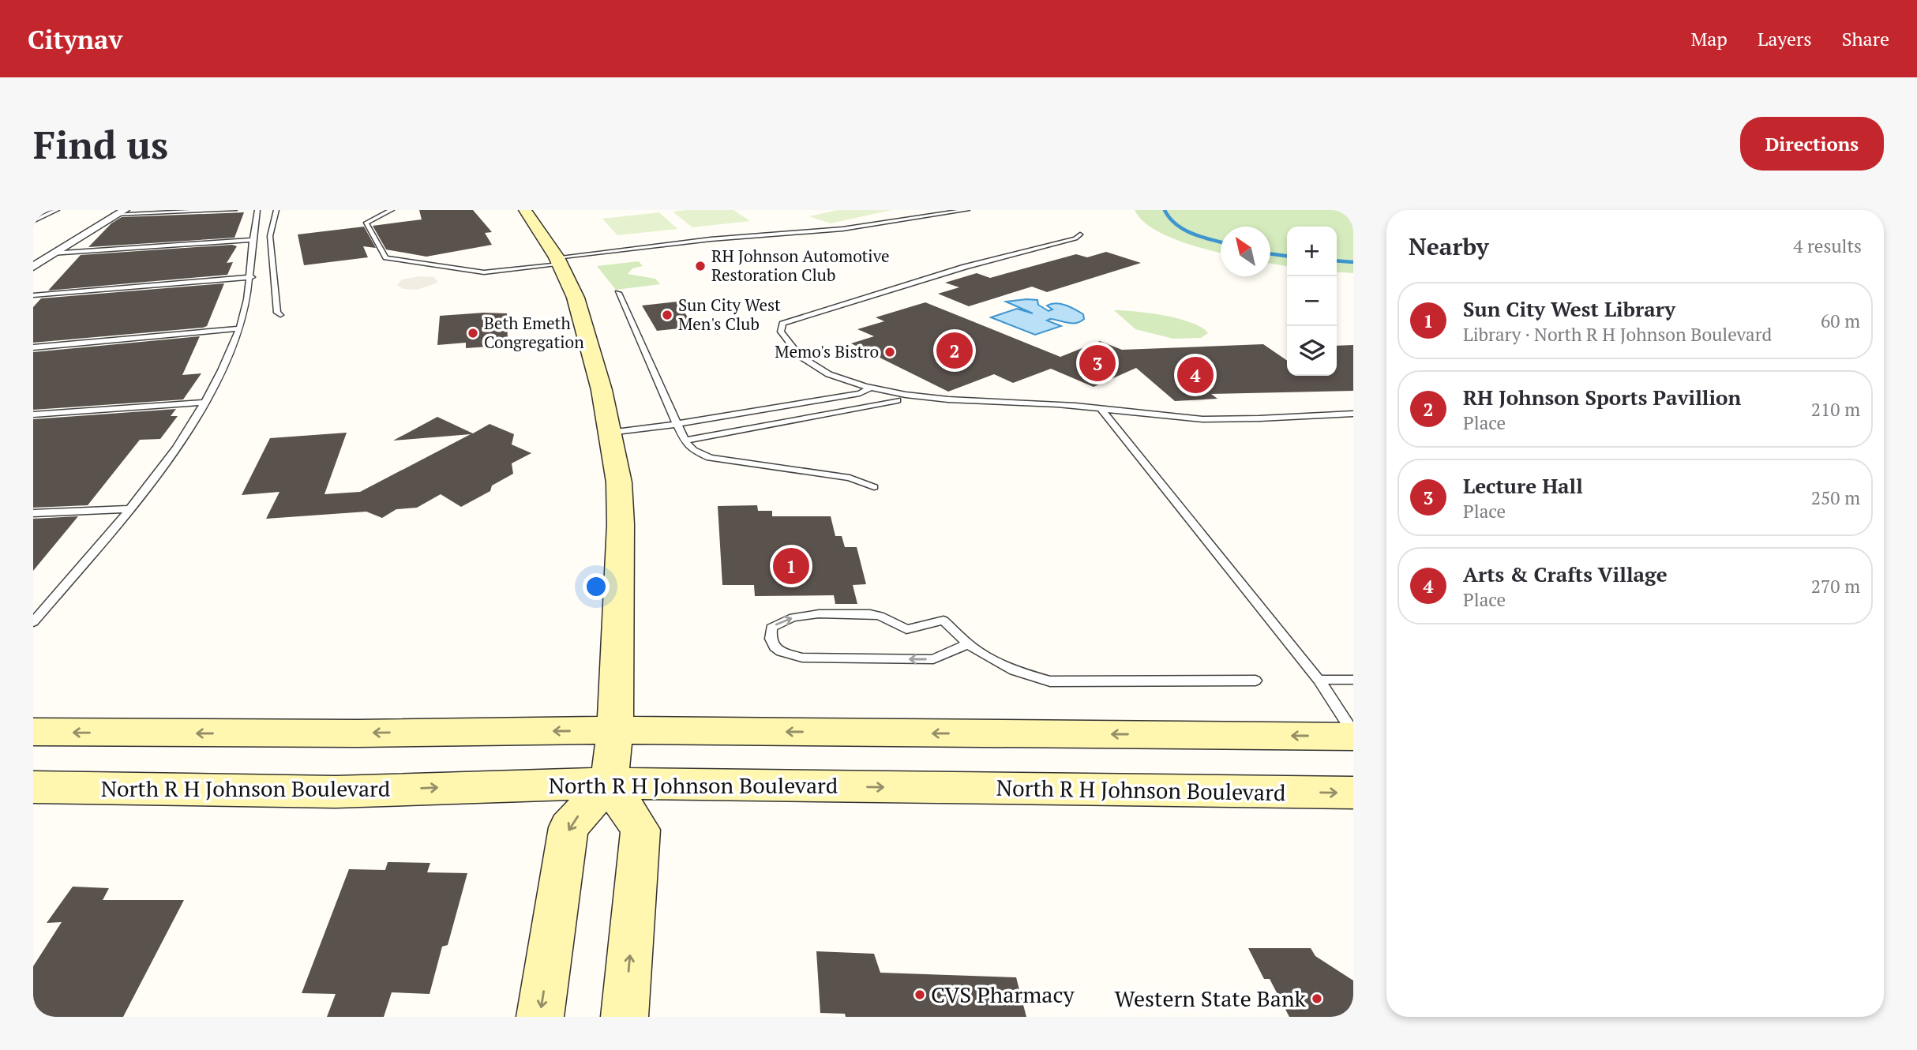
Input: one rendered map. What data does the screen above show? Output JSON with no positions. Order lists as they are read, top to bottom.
{
  "streets": {
    "main road": ["North R H Johnson Boulevard"]
  },
  "places": [
    "RH Johnson Automotive Restoration Club",
    "Sun City West Men's Club",
    "Beth Emeth Congregation",
    "Memo's Bistro",
    "CVS Pharmacy",
    "Western State Bank"
  ],
  "north": "top left",
  "page": {
    "header": "Citynav",
    "nav": ["Map", "Layers", "Share"],
    "buttons": "Directions",
    "title": "Find us",
    "heading": ["Nearby", "4 results"],
    "map_buttons": ["+", "−"],
    "list": [
      {
        "mark": "1",
        "name": "Sun City West Library",
        "note": "Library · North R H Johnson Boulevard",
        "value": "60 m"
      },
      {
        "mark": "2",
        "name": "RH Johnson Sports Pavillion",
        "note": "Place",
        "value": "210 m"
      },
      {
        "mark": "3",
        "name": "Lecture Hall",
        "note": "Place",
        "value": "250 m"
      },
      {
        "mark": "4",
        "name": "Arts & Crafts Village",
        "note": "Place",
        "value": "270 m"
      }
    ],
    "pins": [
      "2",
      "3",
      "4",
      "1"
    ]
  }
}
